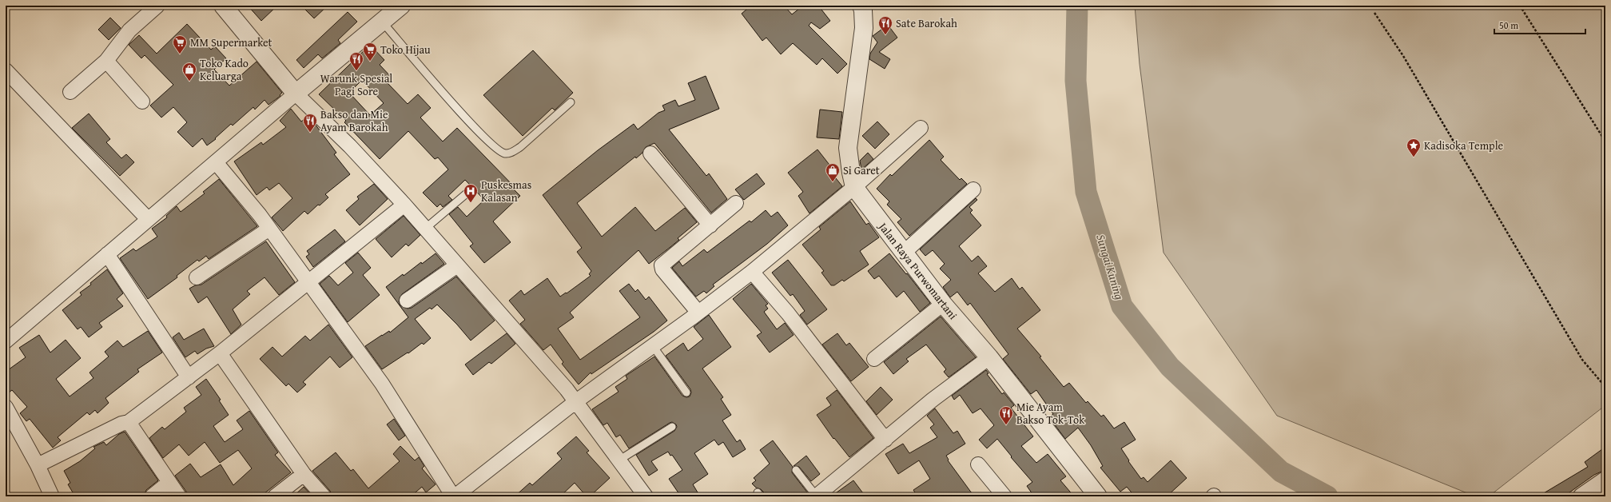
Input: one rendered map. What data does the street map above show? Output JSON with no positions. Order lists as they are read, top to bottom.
{
  "streets": {
    "street": ["Jalan Raya Purwomartani"]
  },
  "water": ["Sungai Kuning"],
  "places": {
    "restaurant": [
      "Sate Barokah",
      "Warunk Spesial Pagi Sore",
      "Bakso dan Mie Ayam Barokah",
      "Mie Ayam Bakso Tok-Tok"
    ],
    "supermarket": ["MM Supermarket", "Toko Hijau"],
    "shop": ["Toko Kado Keluarga", "Si Garet"],
    "place": ["Kadisoka Temple"],
    "hospital": ["Puskesmas Kalasan"]
  },
  "scale_bar": "50 m"
}
